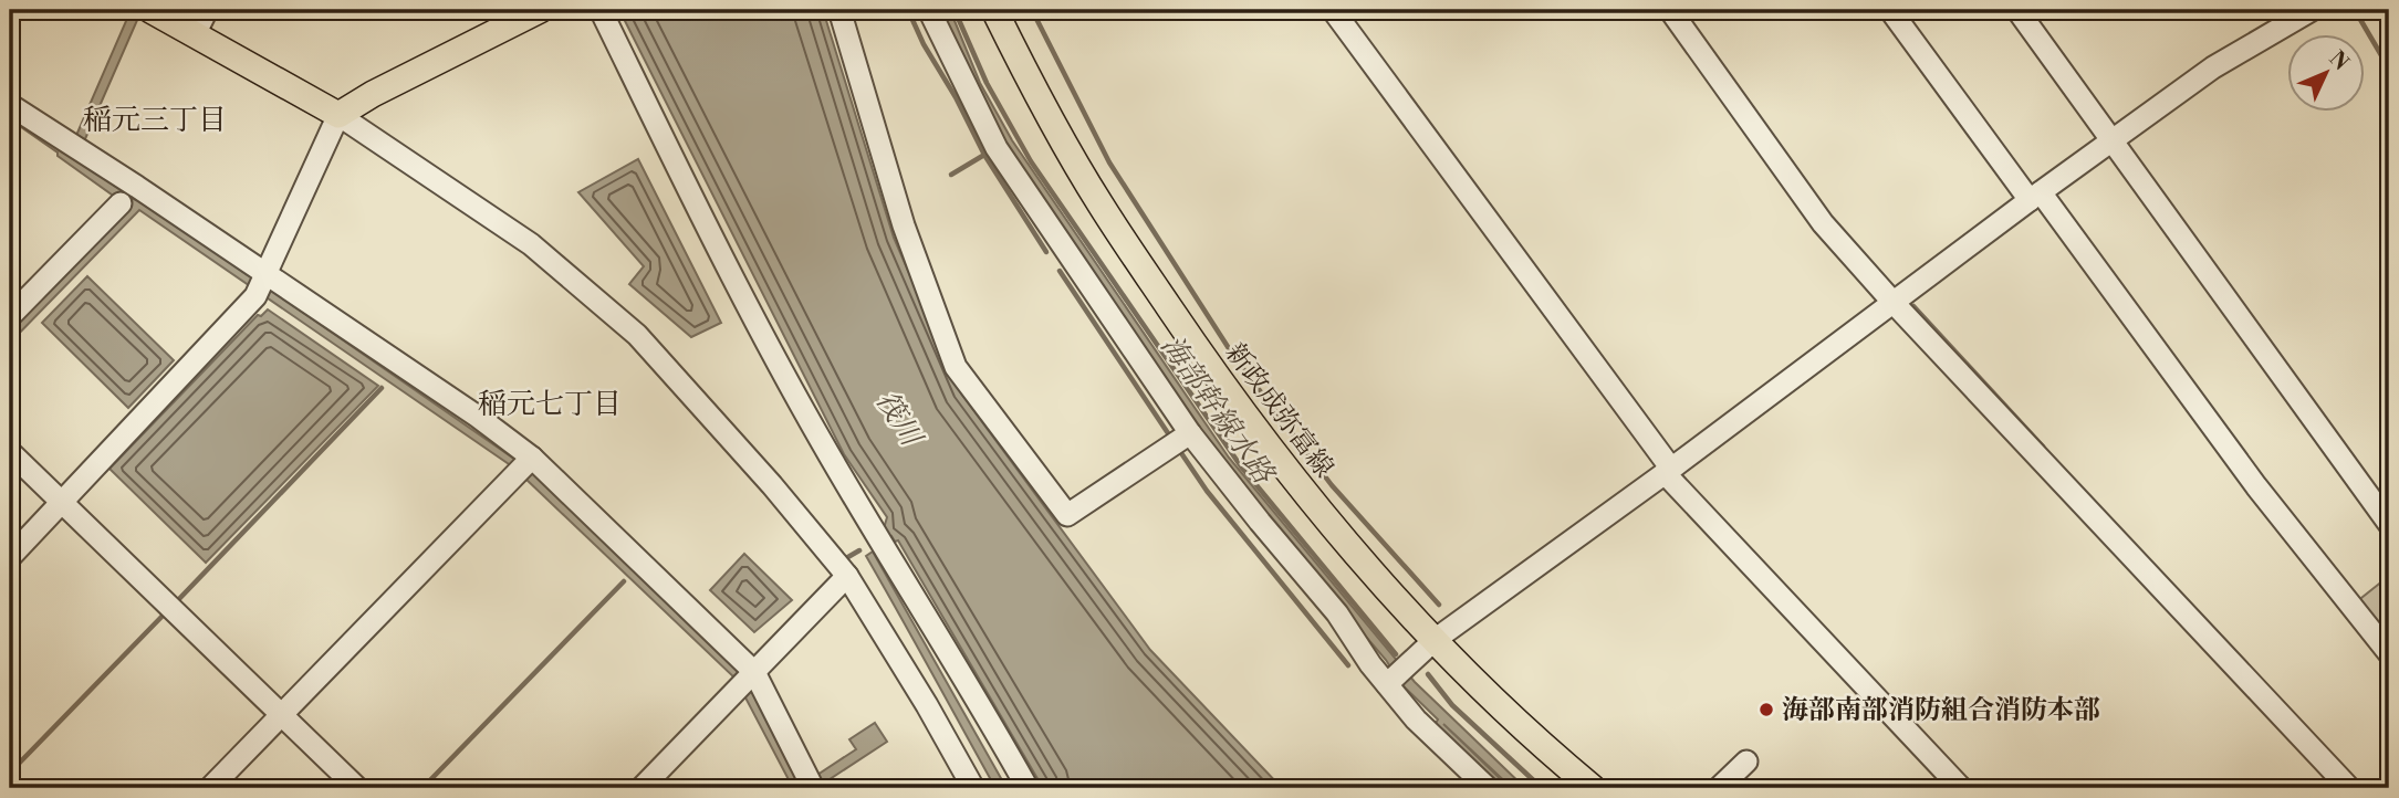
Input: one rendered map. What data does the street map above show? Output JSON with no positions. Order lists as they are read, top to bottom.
{
  "streets": {
    "main road": ["新政成弥富線"]
  },
  "districts": ["稲元三丁目", "稲元七丁目"],
  "water": ["海部幹線水路", "筏川"],
  "places": ["海部南部消防組合消防本部"],
  "north": "top right"
}
